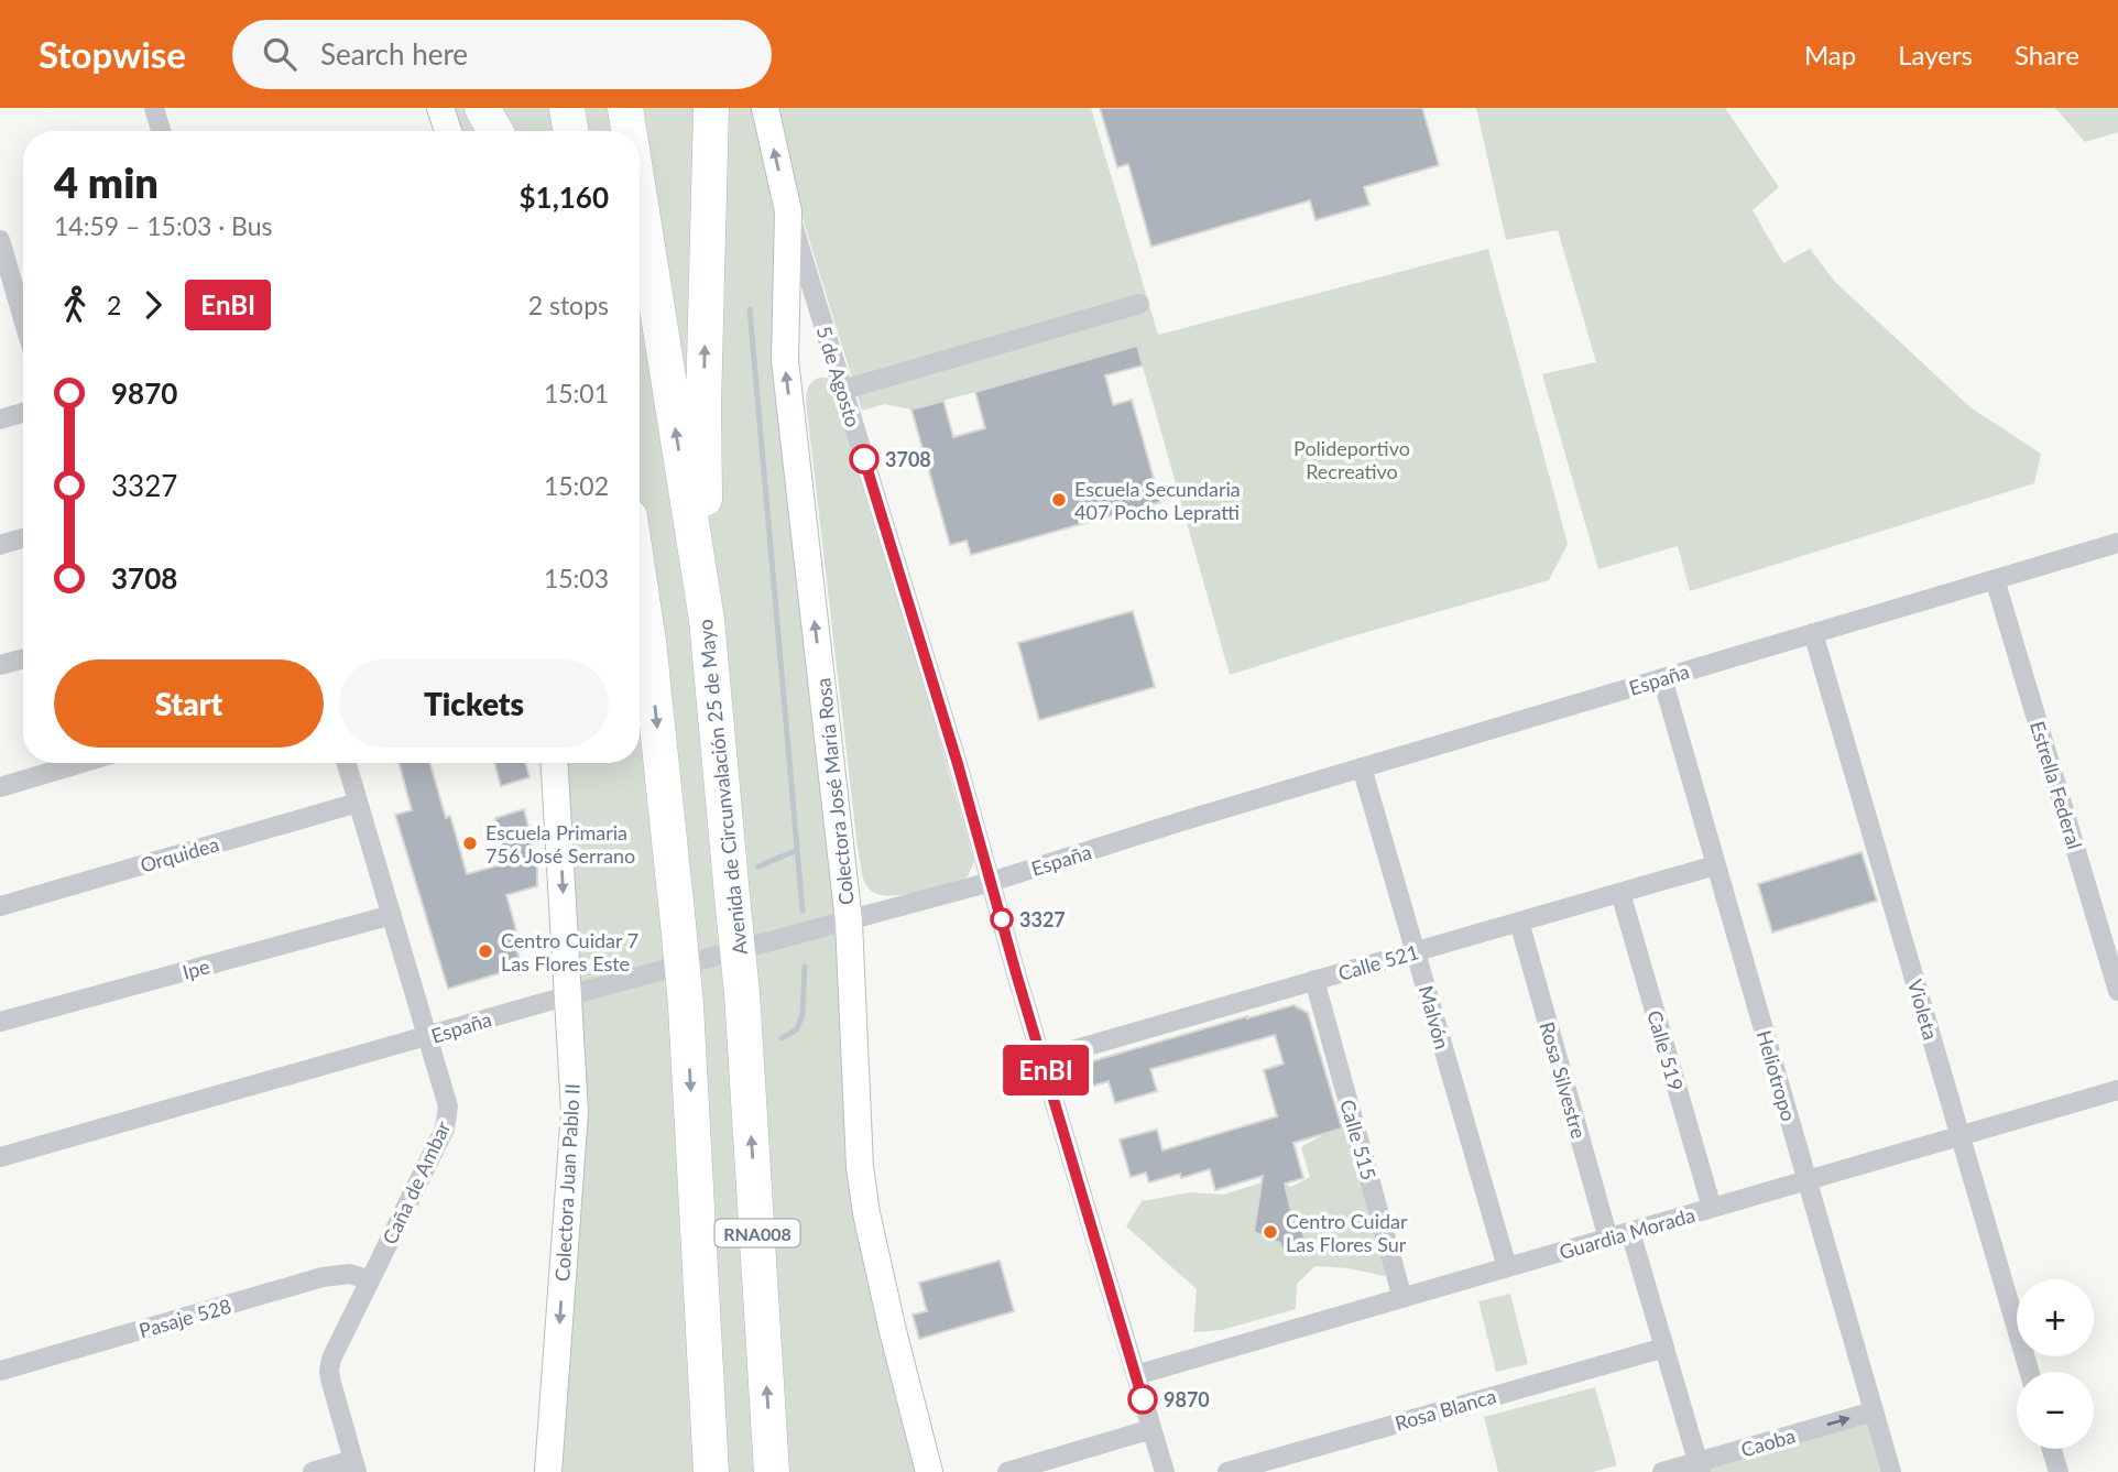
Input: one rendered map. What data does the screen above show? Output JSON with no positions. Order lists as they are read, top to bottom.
{
  "streets": {
    "highway": ["Avenida de Circunvalación 25 de Mayo", "RNA008"],
    "main road": ["Colectora José María Rosa", "Colectora Juan Pablo II"],
    "street": [
      "5 de Agosto",
      "España",
      "Estrella Federal",
      "Orquidea",
      "Calle 521",
      "Ipe",
      "Violeta",
      "Malvón",
      "Calle 519",
      "Heliotropo",
      "Rosa Silvestre",
      "Calle 515",
      "Caña de Ambar",
      "Guardia Morada",
      "Pasaje 528",
      "Rosa Blanca",
      "Caoba"
    ]
  },
  "crossings": [
    ["5 de Agosto", "España"],
    ["5 de Agosto", "Colectora José María Rosa"],
    ["5 de Agosto", "Calle 521"],
    ["5 de Agosto", "Guardia Morada"],
    ["España", "Estrella Federal"],
    ["España", "Colectora José María Rosa"],
    ["España", "Violeta"],
    ["España", "Malvón"],
    ["España", "Heliotropo"],
    ["España", "Caña de Ambar"],
    ["España", "Colectora Juan Pablo II"],
    ["Orquidea", "Caña de Ambar"],
    ["Calle 521", "Malvón"],
    ["Calle 521", "Calle 519"],
    ["Calle 521", "Heliotropo"],
    ["Calle 521", "Rosa Silvestre"],
    ["Calle 521", "Calle 515"],
    ["Ipe", "Caña de Ambar"],
    ["Violeta", "Guardia Morada"],
    ["Malvón", "Guardia Morada"],
    ["Calle 519", "Guardia Morada"],
    ["Heliotropo", "Guardia Morada"],
    ["Heliotropo", "Caoba"],
    ["Rosa Silvestre", "Guardia Morada"],
    ["Calle 515", "Guardia Morada"],
    ["Caña de Ambar", "Pasaje 528"]
  ],
  "one_way": ["Colectora José María Rosa", "Colectora Juan Pablo II", "Caoba"],
  "parks": ["Polideportivo Recreativo"],
  "places": [
    "3708",
    "Escuela Secundaria 407 Pocho Lepratti",
    "Escuela Primaria 756 José Serrano",
    "3327",
    "Centro Cuidar 7 Las Flores Este",
    "Centro Cuidar Las Flores Sur",
    "9870"
  ],
  "lines": ["bus line EnBI"],
  "page": {
    "header": "Stopwise",
    "search": "Search here",
    "nav": ["Map", "Layers", "Share"],
    "on_map": "EnBI",
    "heading": ["4 min", "14:59 – 15:03 · Bus", "$1,160"],
    "legs": ["2", "EnBI", "2 stops"],
    "list": [
      {
        "name": "9870",
        "value": "15:01"
      },
      {
        "name": "3327",
        "value": "15:02"
      },
      {
        "name": "3708",
        "value": "15:03"
      }
    ],
    "buttons": ["Start", "Tickets"],
    "map_buttons": ["+", "−"]
  }
}
